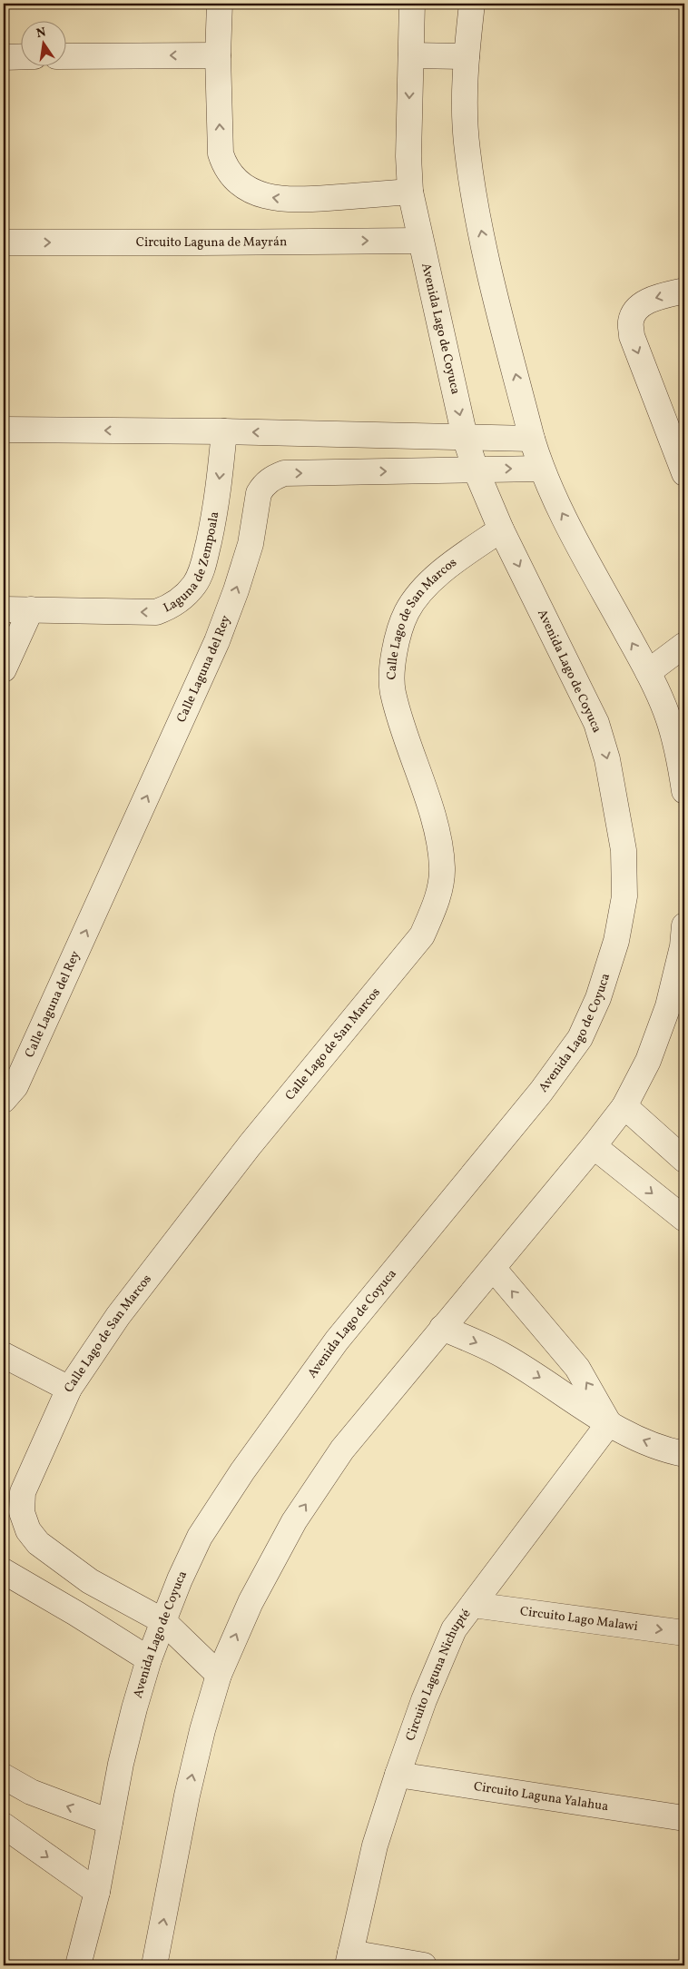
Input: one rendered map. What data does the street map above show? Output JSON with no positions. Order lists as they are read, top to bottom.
{
  "streets": {
    "street": [
      "Circuito Laguna de Mayrán",
      "Avenida Lago de Coyuca",
      "Laguna de Zempoala",
      "Calle Lago de San Marcos",
      "Calle Laguna del Rey",
      "Circuito Lago Malawi",
      "Circuito Laguna Nichupté",
      "Circuito Laguna Yalahua"
    ]
  },
  "crossings": [
    ["Circuito Laguna de Mayrán", "Avenida Lago de Coyuca"],
    ["Avenida Lago de Coyuca", "Calle Lago de San Marcos"],
    ["Avenida Lago de Coyuca", "Calle Laguna del Rey"],
    ["Circuito Lago Malawi", "Circuito Laguna Nichupté"],
    ["Circuito Laguna Nichupté", "Circuito Laguna Yalahua"]
  ],
  "one_way": ["Calle Laguna del Rey"],
  "north": "top"
}
